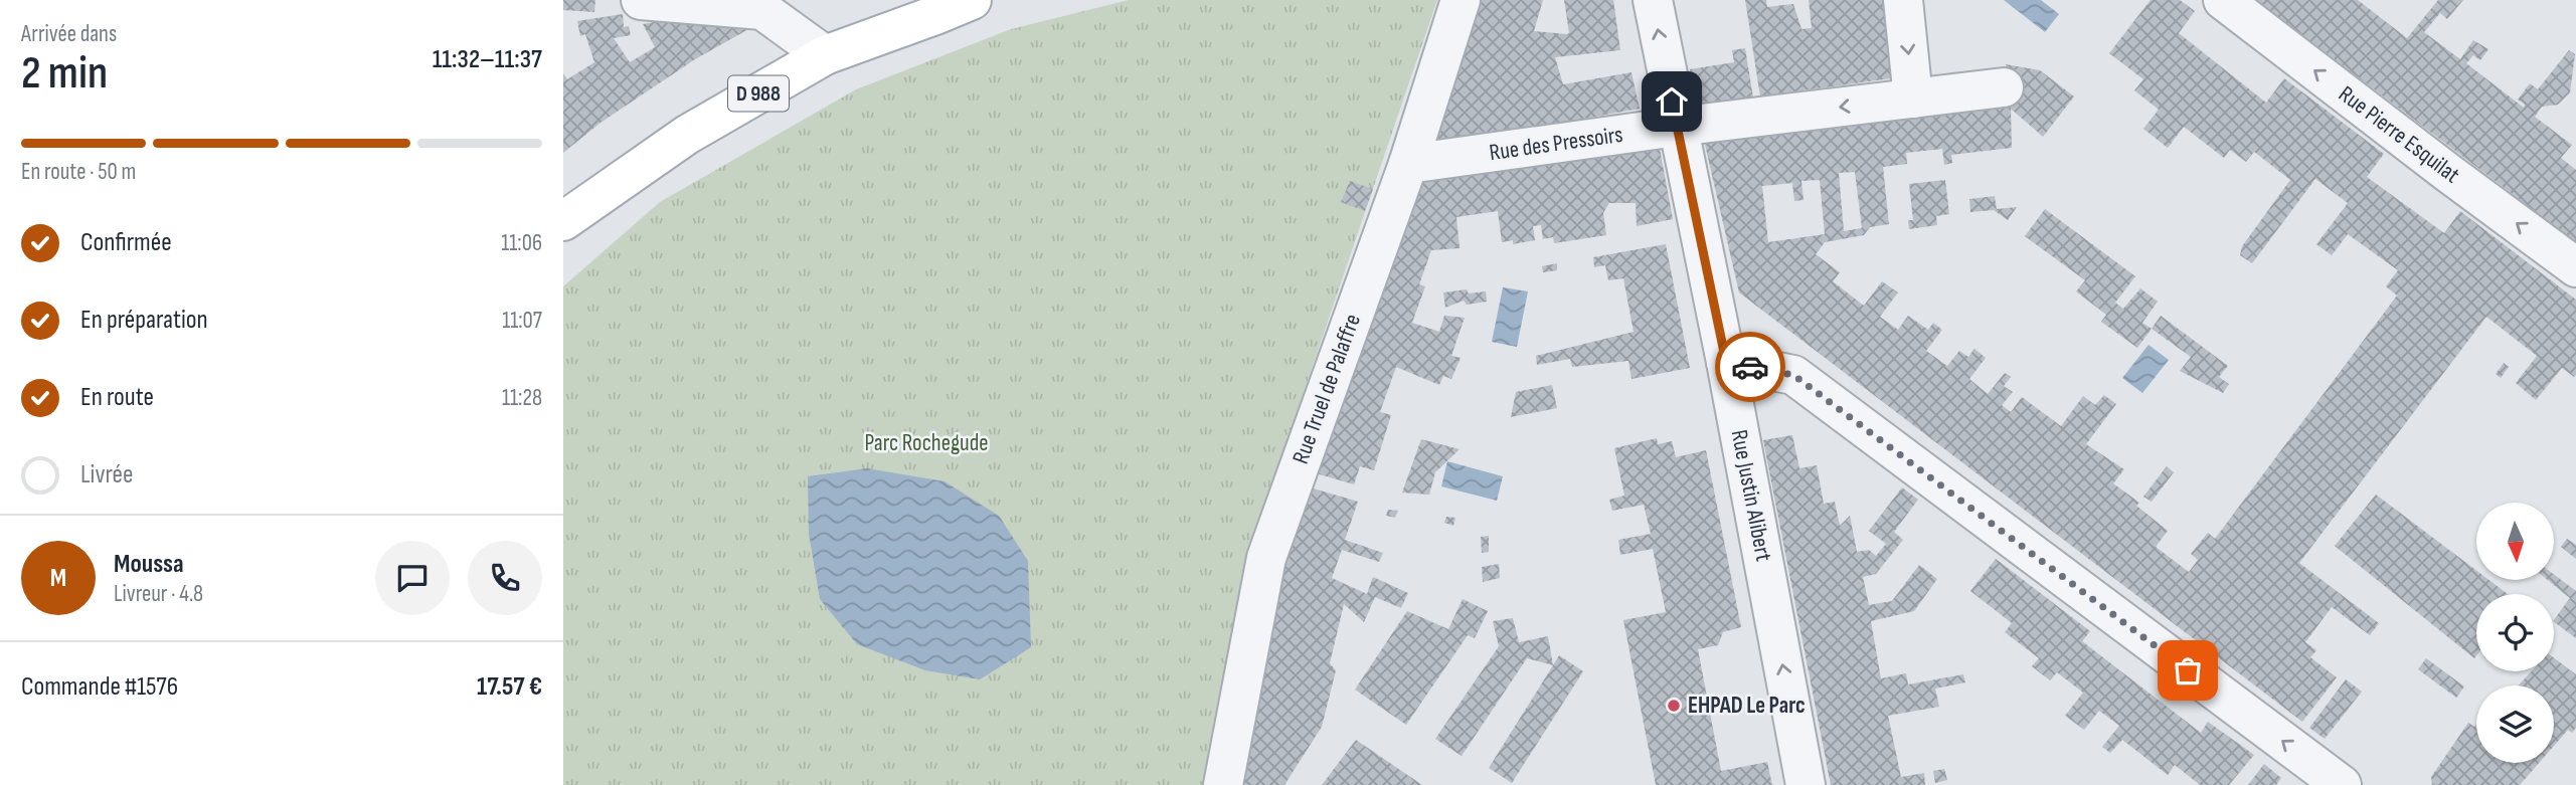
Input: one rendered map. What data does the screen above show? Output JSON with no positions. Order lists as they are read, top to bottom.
{
  "streets": {
    "main road": ["D 988"],
    "street": [
      "Rue Pierre Esquilat",
      "Rue des Pressoirs",
      "Rue Truel de Palaffre",
      "Rue Justin Alibert"
    ]
  },
  "crossings": [
    ["Rue des Pressoirs", "Rue Truel de Palaffre"],
    ["Rue des Pressoirs", "Rue Justin Alibert"]
  ],
  "one_way": ["Rue Pierre Esquilat", "Rue des Pressoirs", "Rue Justin Alibert"],
  "parks": ["Parc Rochegude"],
  "places": ["EHPAD Le Parc"],
  "north": "bottom",
  "page": {
    "heading": ["2 min", "Arrivée dans", "11:32–11:37"],
    "panel": [
      "Moussa",
      "Livreur · 4.8",
      "Commande #1576",
      "17.57 €"
    ],
    "bar": "En route · 50 m",
    "list": [
      ["Confirmée", "11:06"],
      ["En préparation", "11:07"],
      ["En route", "11:28"],
      "Livrée"
    ],
    "round": "M"
  }
}
